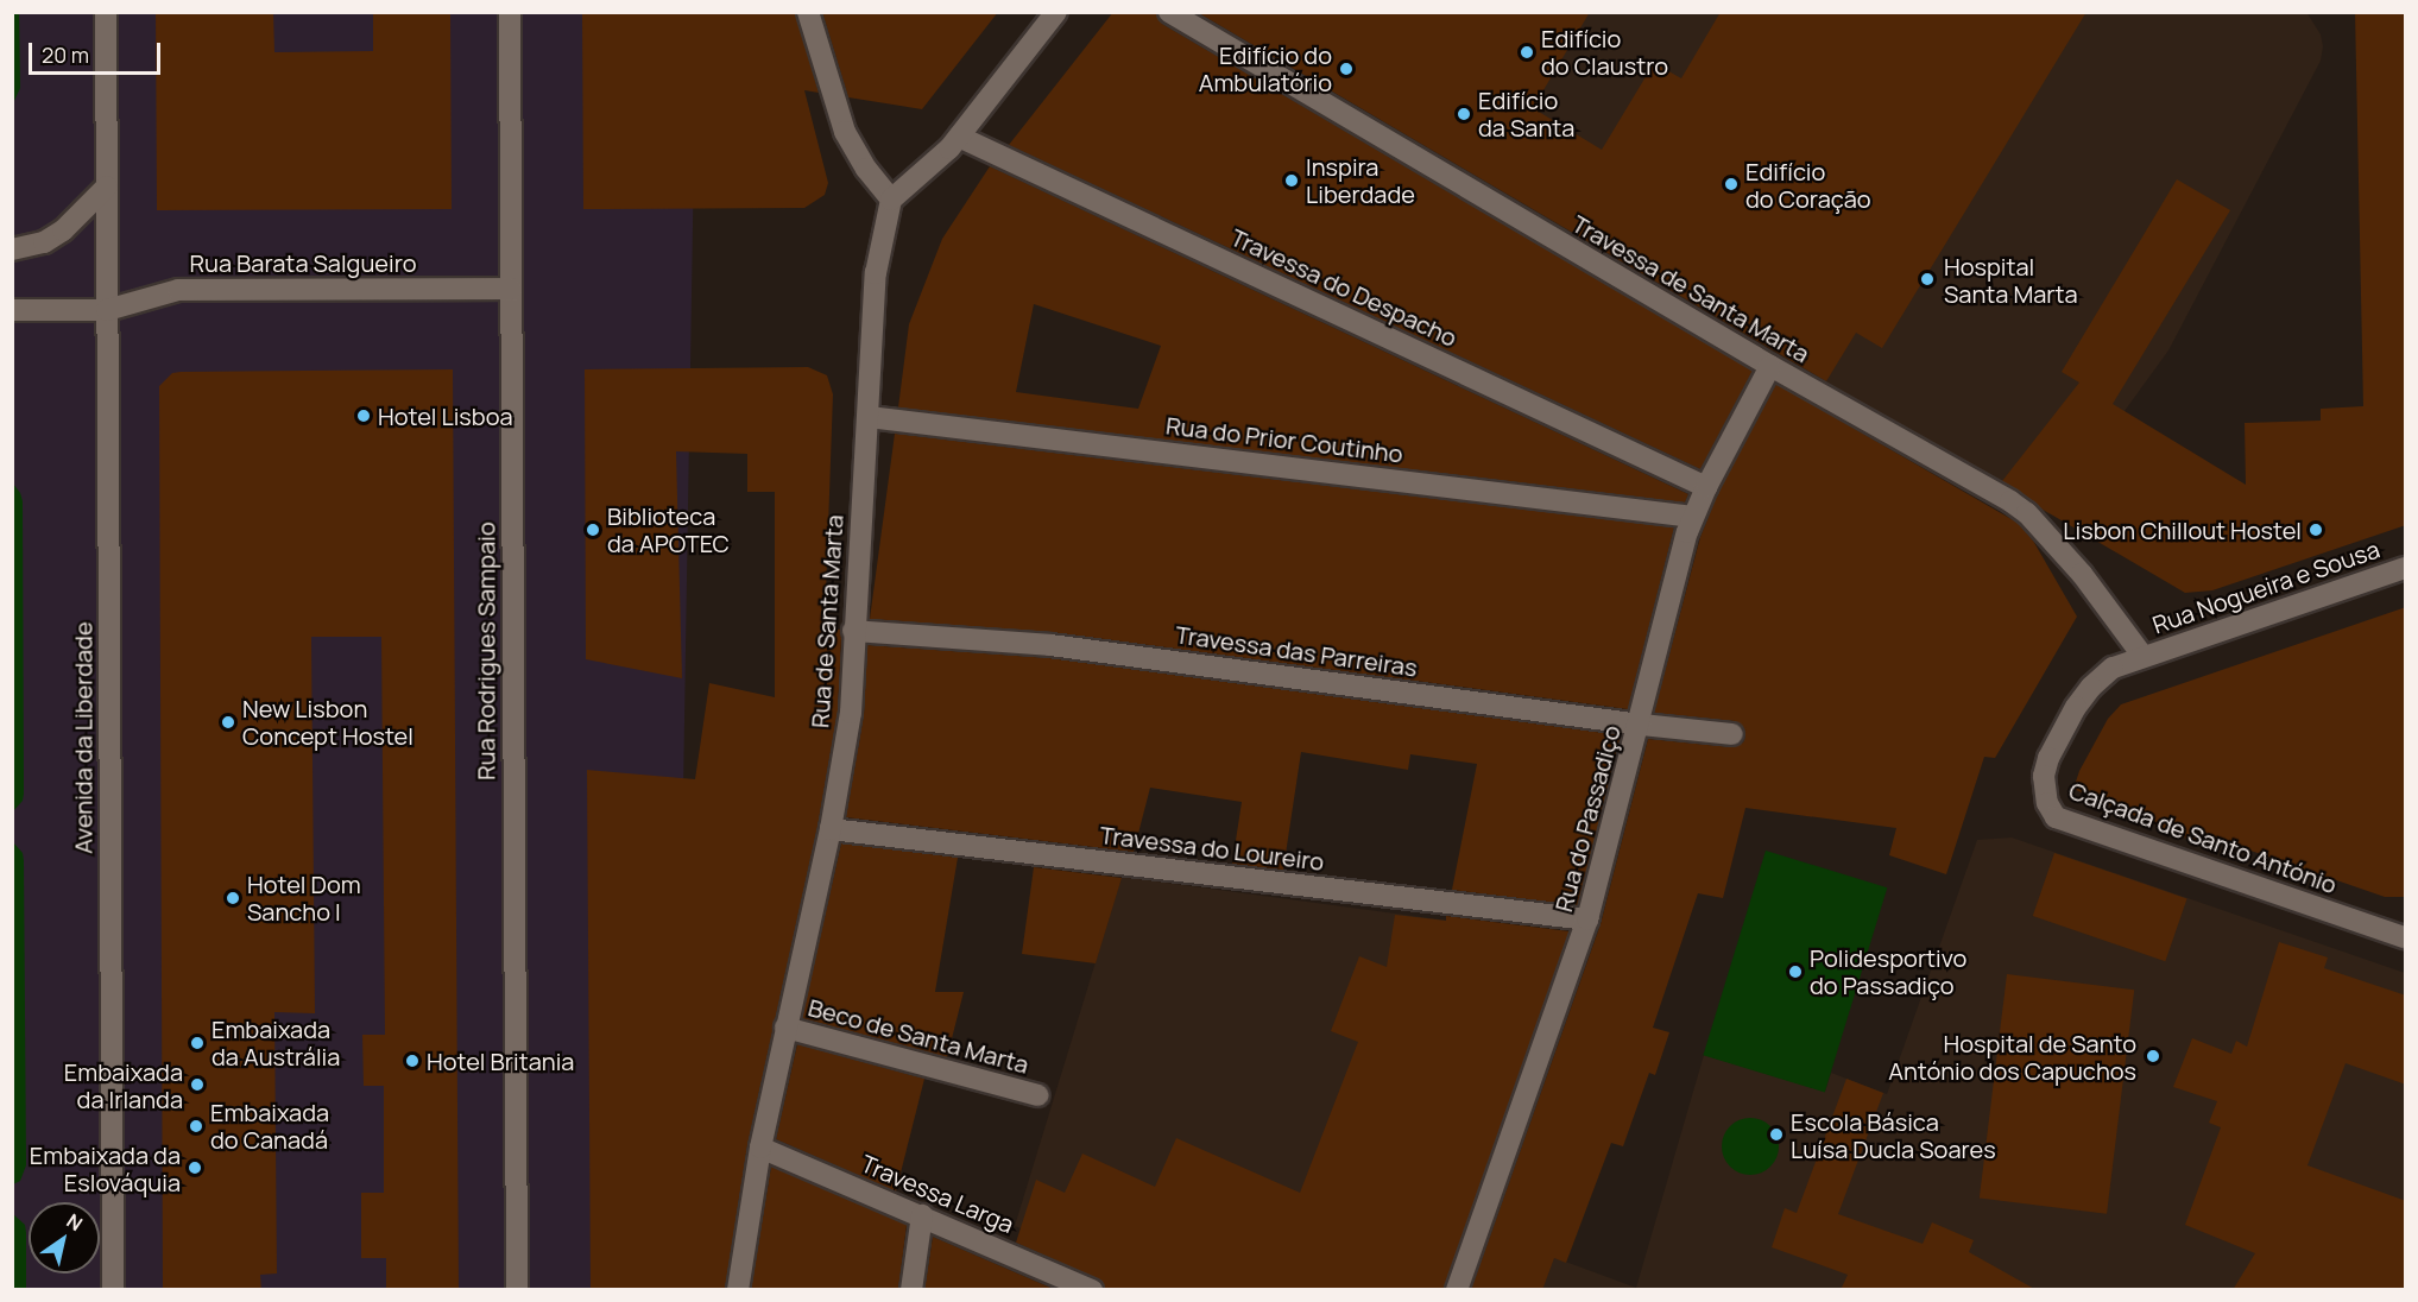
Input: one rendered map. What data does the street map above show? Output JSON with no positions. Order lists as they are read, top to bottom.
{
  "streets": {
    "street": [
      "Rua Barata Salgueiro",
      "Travessa do Despacho",
      "Travessa de Santa Marta",
      "Rua do Prior Coutinho",
      "Rua Nogueira e Sousa",
      "Rua de Santa Marta",
      "Rua Rodrigues Sampaio",
      "Travessa das Parreiras",
      "Avenida da Liberdade",
      "Rua do Passadiço",
      "Calçada de Santo António",
      "Travessa do Loureiro",
      "Beco de Santa Marta",
      "Travessa Larga"
    ]
  },
  "crossings": [
    ["Rua Barata Salgueiro", "Rua Rodrigues Sampaio"],
    ["Rua Barata Salgueiro", "Avenida da Liberdade"],
    ["Travessa do Despacho", "Rua do Passadiço"],
    ["Travessa de Santa Marta", "Rua Nogueira e Sousa"],
    ["Travessa de Santa Marta", "Rua do Passadiço"],
    ["Travessa de Santa Marta", "Calçada de Santo António"],
    ["Rua do Prior Coutinho", "Rua de Santa Marta"],
    ["Rua do Prior Coutinho", "Rua do Passadiço"],
    ["Rua Nogueira e Sousa", "Calçada de Santo António"],
    ["Rua de Santa Marta", "Travessa das Parreiras"],
    ["Rua de Santa Marta", "Travessa do Loureiro"],
    ["Rua de Santa Marta", "Beco de Santa Marta"],
    ["Rua de Santa Marta", "Travessa Larga"],
    ["Travessa das Parreiras", "Rua do Passadiço"],
    ["Rua do Passadiço", "Travessa do Loureiro"]
  ],
  "places": [
    "Edifício do Claustro",
    "Edifício do Ambulatório",
    "Edifício da Santa",
    "Inspira Liberdade",
    "Edifício do Coração",
    "Hospital Santa Marta",
    "Hotel Lisboa",
    "Biblioteca da APOTEC",
    "Lisbon Chillout Hostel",
    "New Lisbon Concept Hostel",
    "Hotel Dom Sancho I",
    "Polidesportivo do Passadiço",
    "Embaixada da Austrália",
    "Hospital de Santo António dos Capuchos",
    "Hotel Britania",
    "Embaixada da Irlanda",
    "Embaixada do Canadá",
    "Escola Básica Luísa Ducla Soares",
    "Embaixada da Eslováquia"
  ],
  "scale_bar": "20 m",
  "north": "top right"
}
